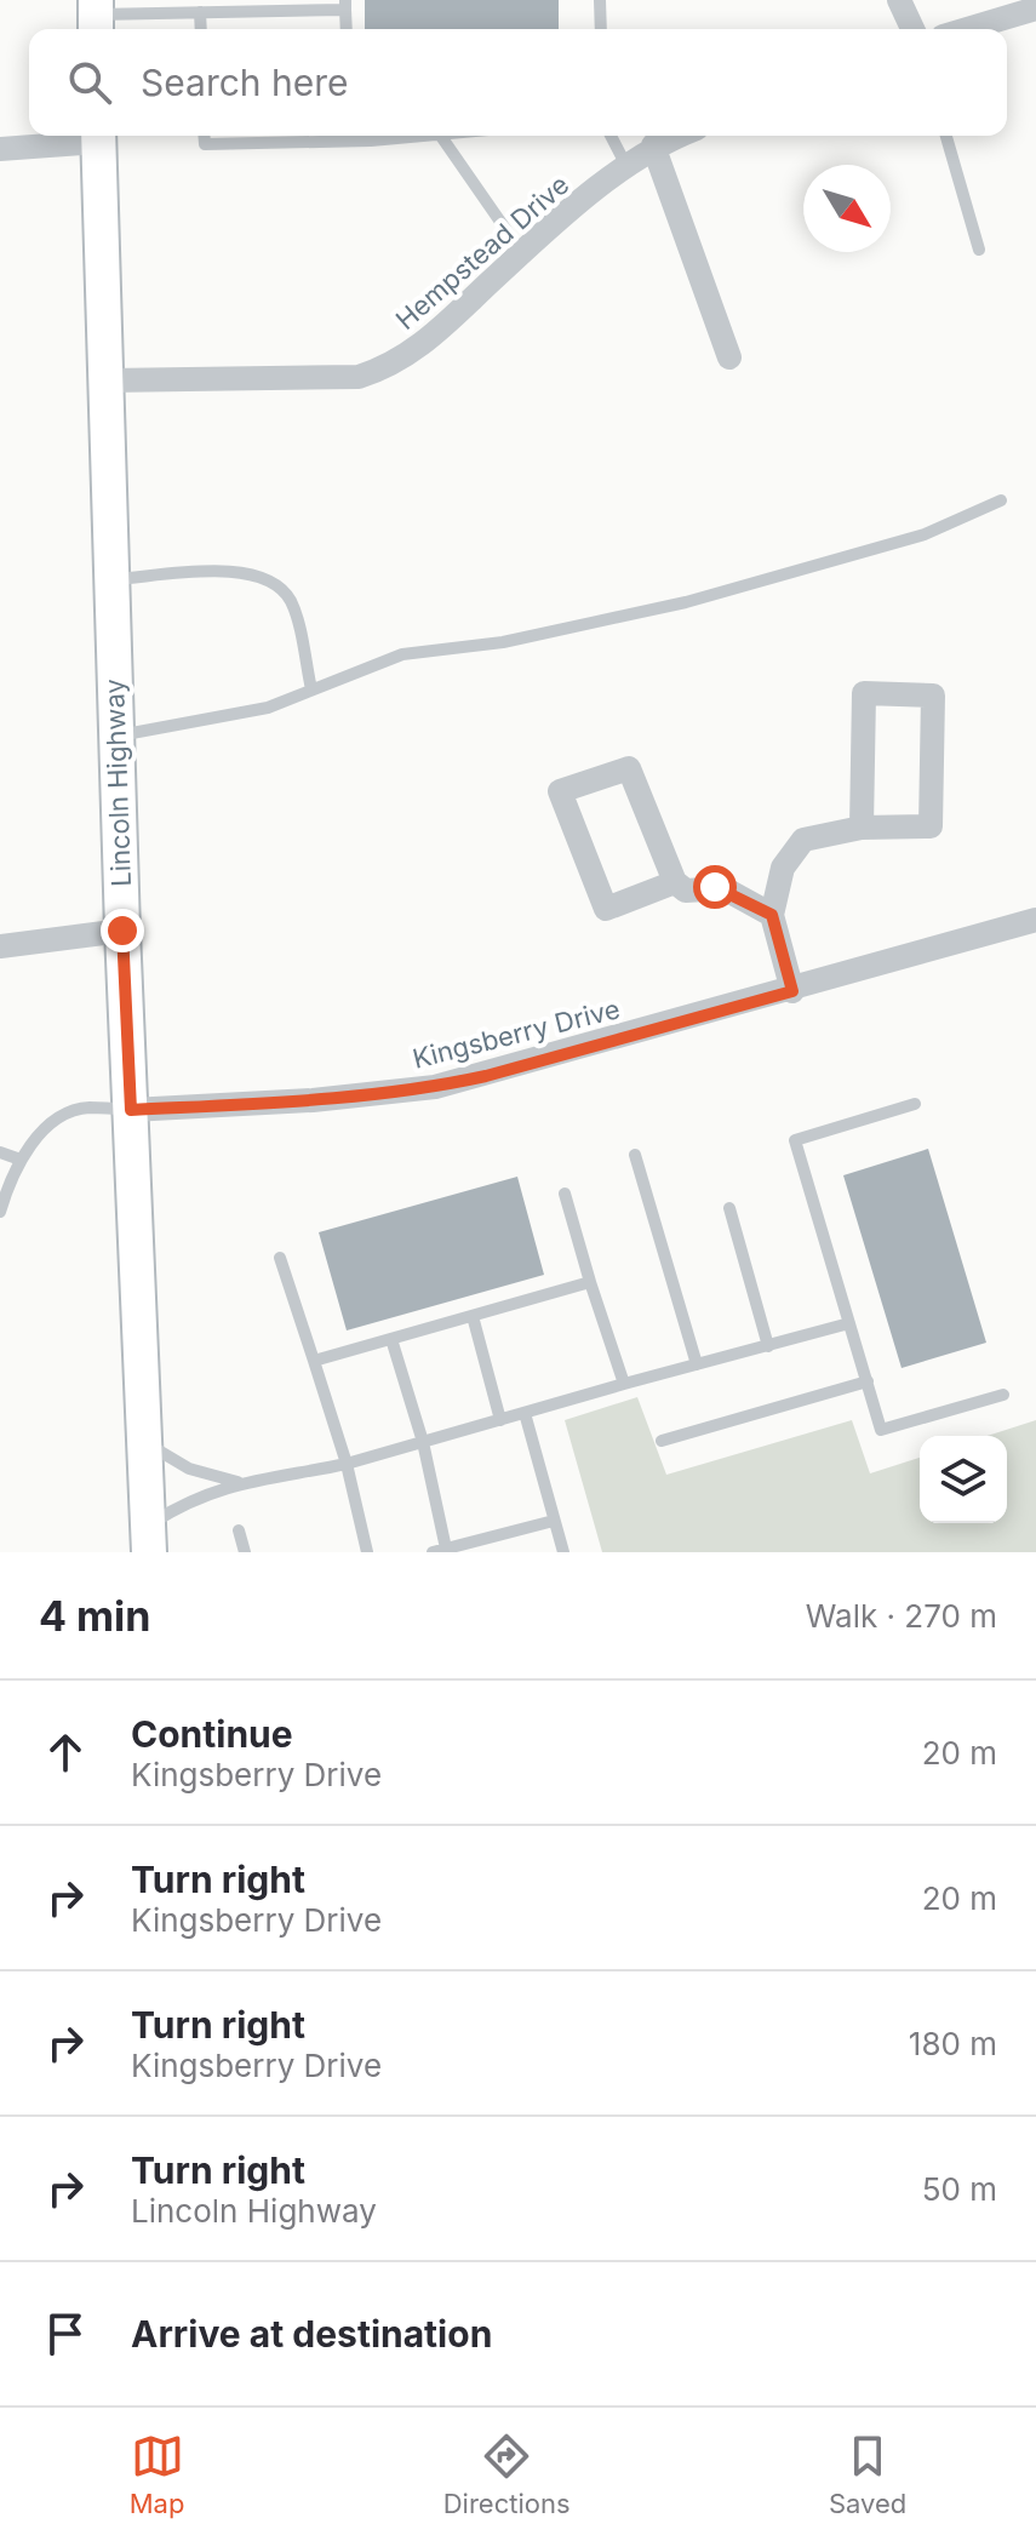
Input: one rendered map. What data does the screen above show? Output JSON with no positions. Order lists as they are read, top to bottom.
{
  "streets": {
    "main road": ["Lincoln Highway"],
    "street": ["Hempstead Drive", "Kingsberry Drive"]
  },
  "crossings": [
    ["Hempstead Drive", "Lincoln Highway"],
    ["Lincoln Highway", "Kingsberry Drive"]
  ],
  "north": "bottom right",
  "page": {
    "search": "Search here",
    "heading": ["4 min", "Walk · 270 m"],
    "list": [
      ["Continue", "Kingsberry Drive", "20 m"],
      ["Turn right", "Kingsberry Drive", "20 m"],
      ["Turn right", "Kingsberry Drive", "180 m"],
      ["Turn right", "Lincoln Highway", "50 m"],
      "Arrive at destination"
    ],
    "nav": ["Map", "Directions", "Saved"]
  }
}
